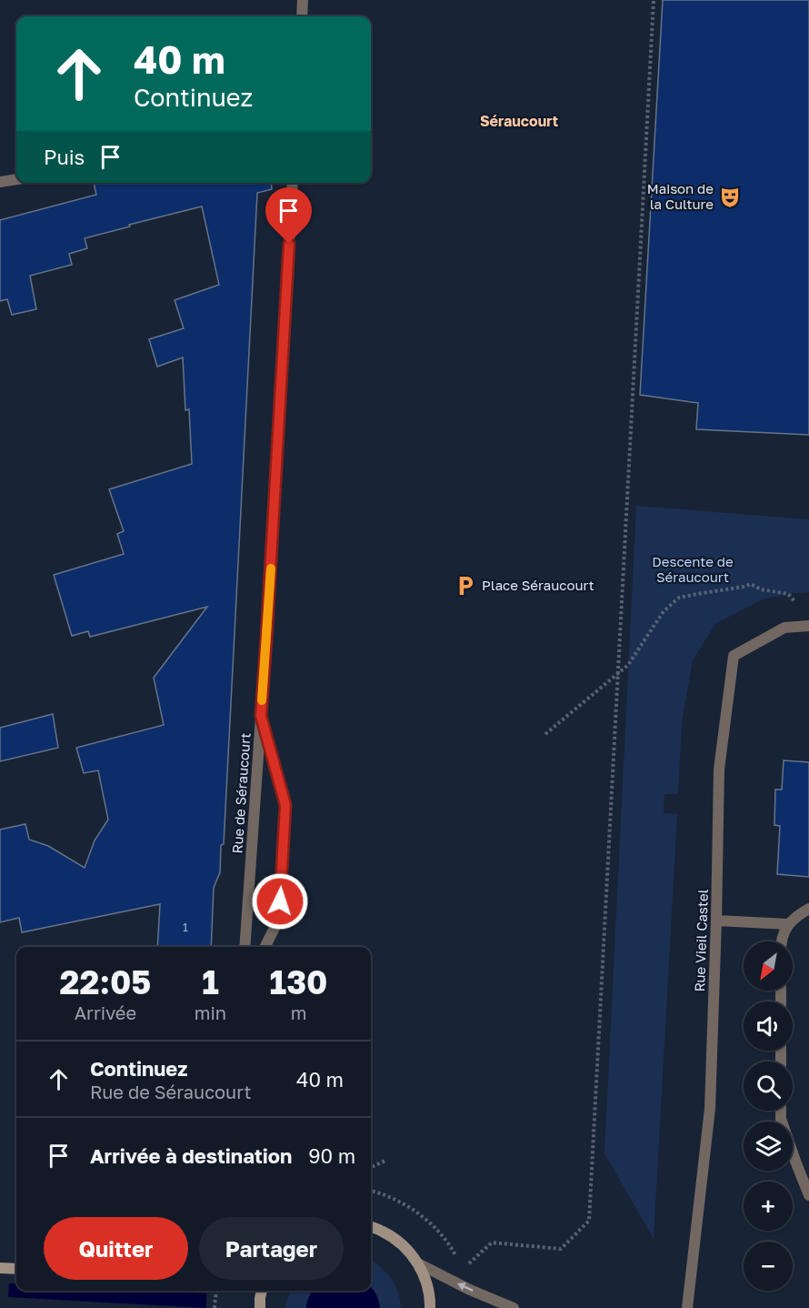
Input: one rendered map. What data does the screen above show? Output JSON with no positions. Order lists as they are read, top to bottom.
{
  "streets": {
    "street": ["Rue de Séraucourt", "Rue Vieil Castel"]
  },
  "districts": ["Séraucourt"],
  "parks": ["Descente de Séraucourt"],
  "places": {
    "theatre": ["Maison de la Culture"],
    "parking": ["Place Séraucourt"]
  },
  "house_numbers": ["1"],
  "north": "bottom left",
  "page": {
    "turn": ["40 m", "Continuez"],
    "then": "Puis",
    "map_buttons": ["+", "−"],
    "eta": [
      "22:05",
      "Arrivée",
      "1",
      "min",
      "130",
      "m"
    ],
    "list": [
      {
        "name": "Continuez",
        "note": "Rue de Séraucourt",
        "value": "40 m"
      },
      {
        "name": "Arrivée à destination",
        "value": "90 m"
      }
    ],
    "buttons": ["Quitter", "Partager"]
  }
}
